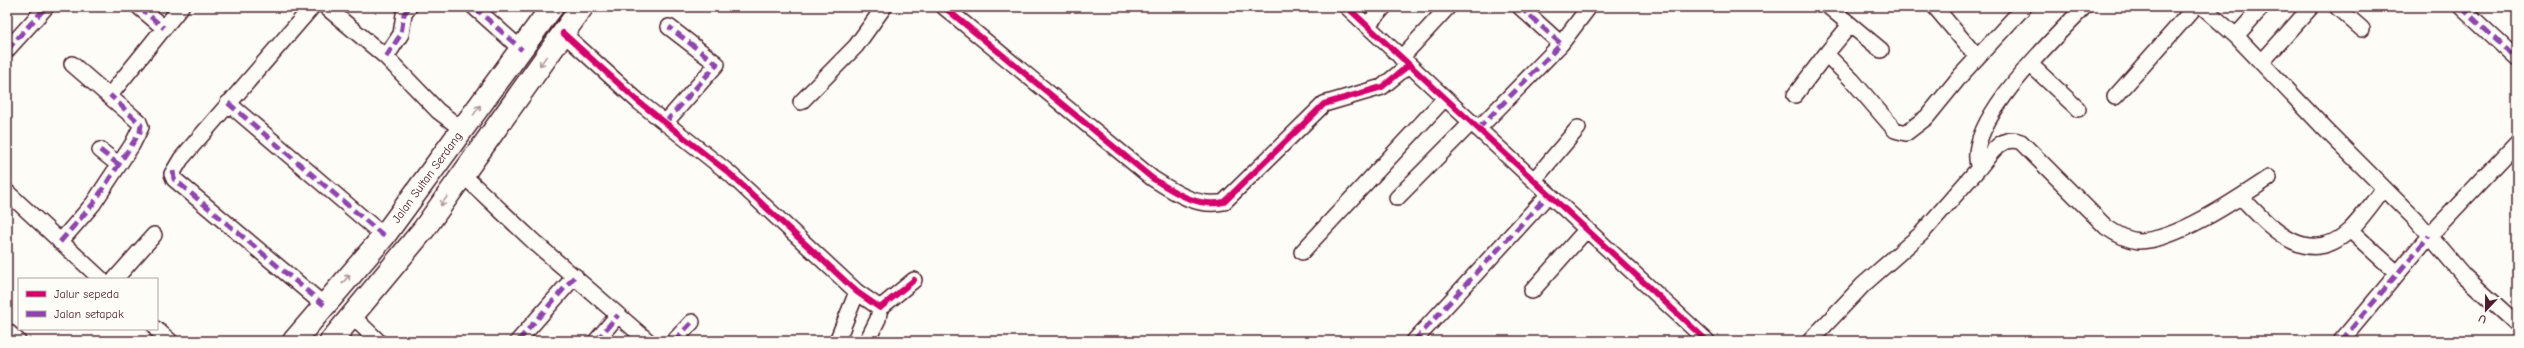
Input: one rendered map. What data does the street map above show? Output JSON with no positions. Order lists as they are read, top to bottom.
{
  "streets": {
    "highway": ["Jalan Sultan Serdang"]
  },
  "legend": ["Jalur sepeda", "Jalan setapak"],
  "north": "bottom"
}
